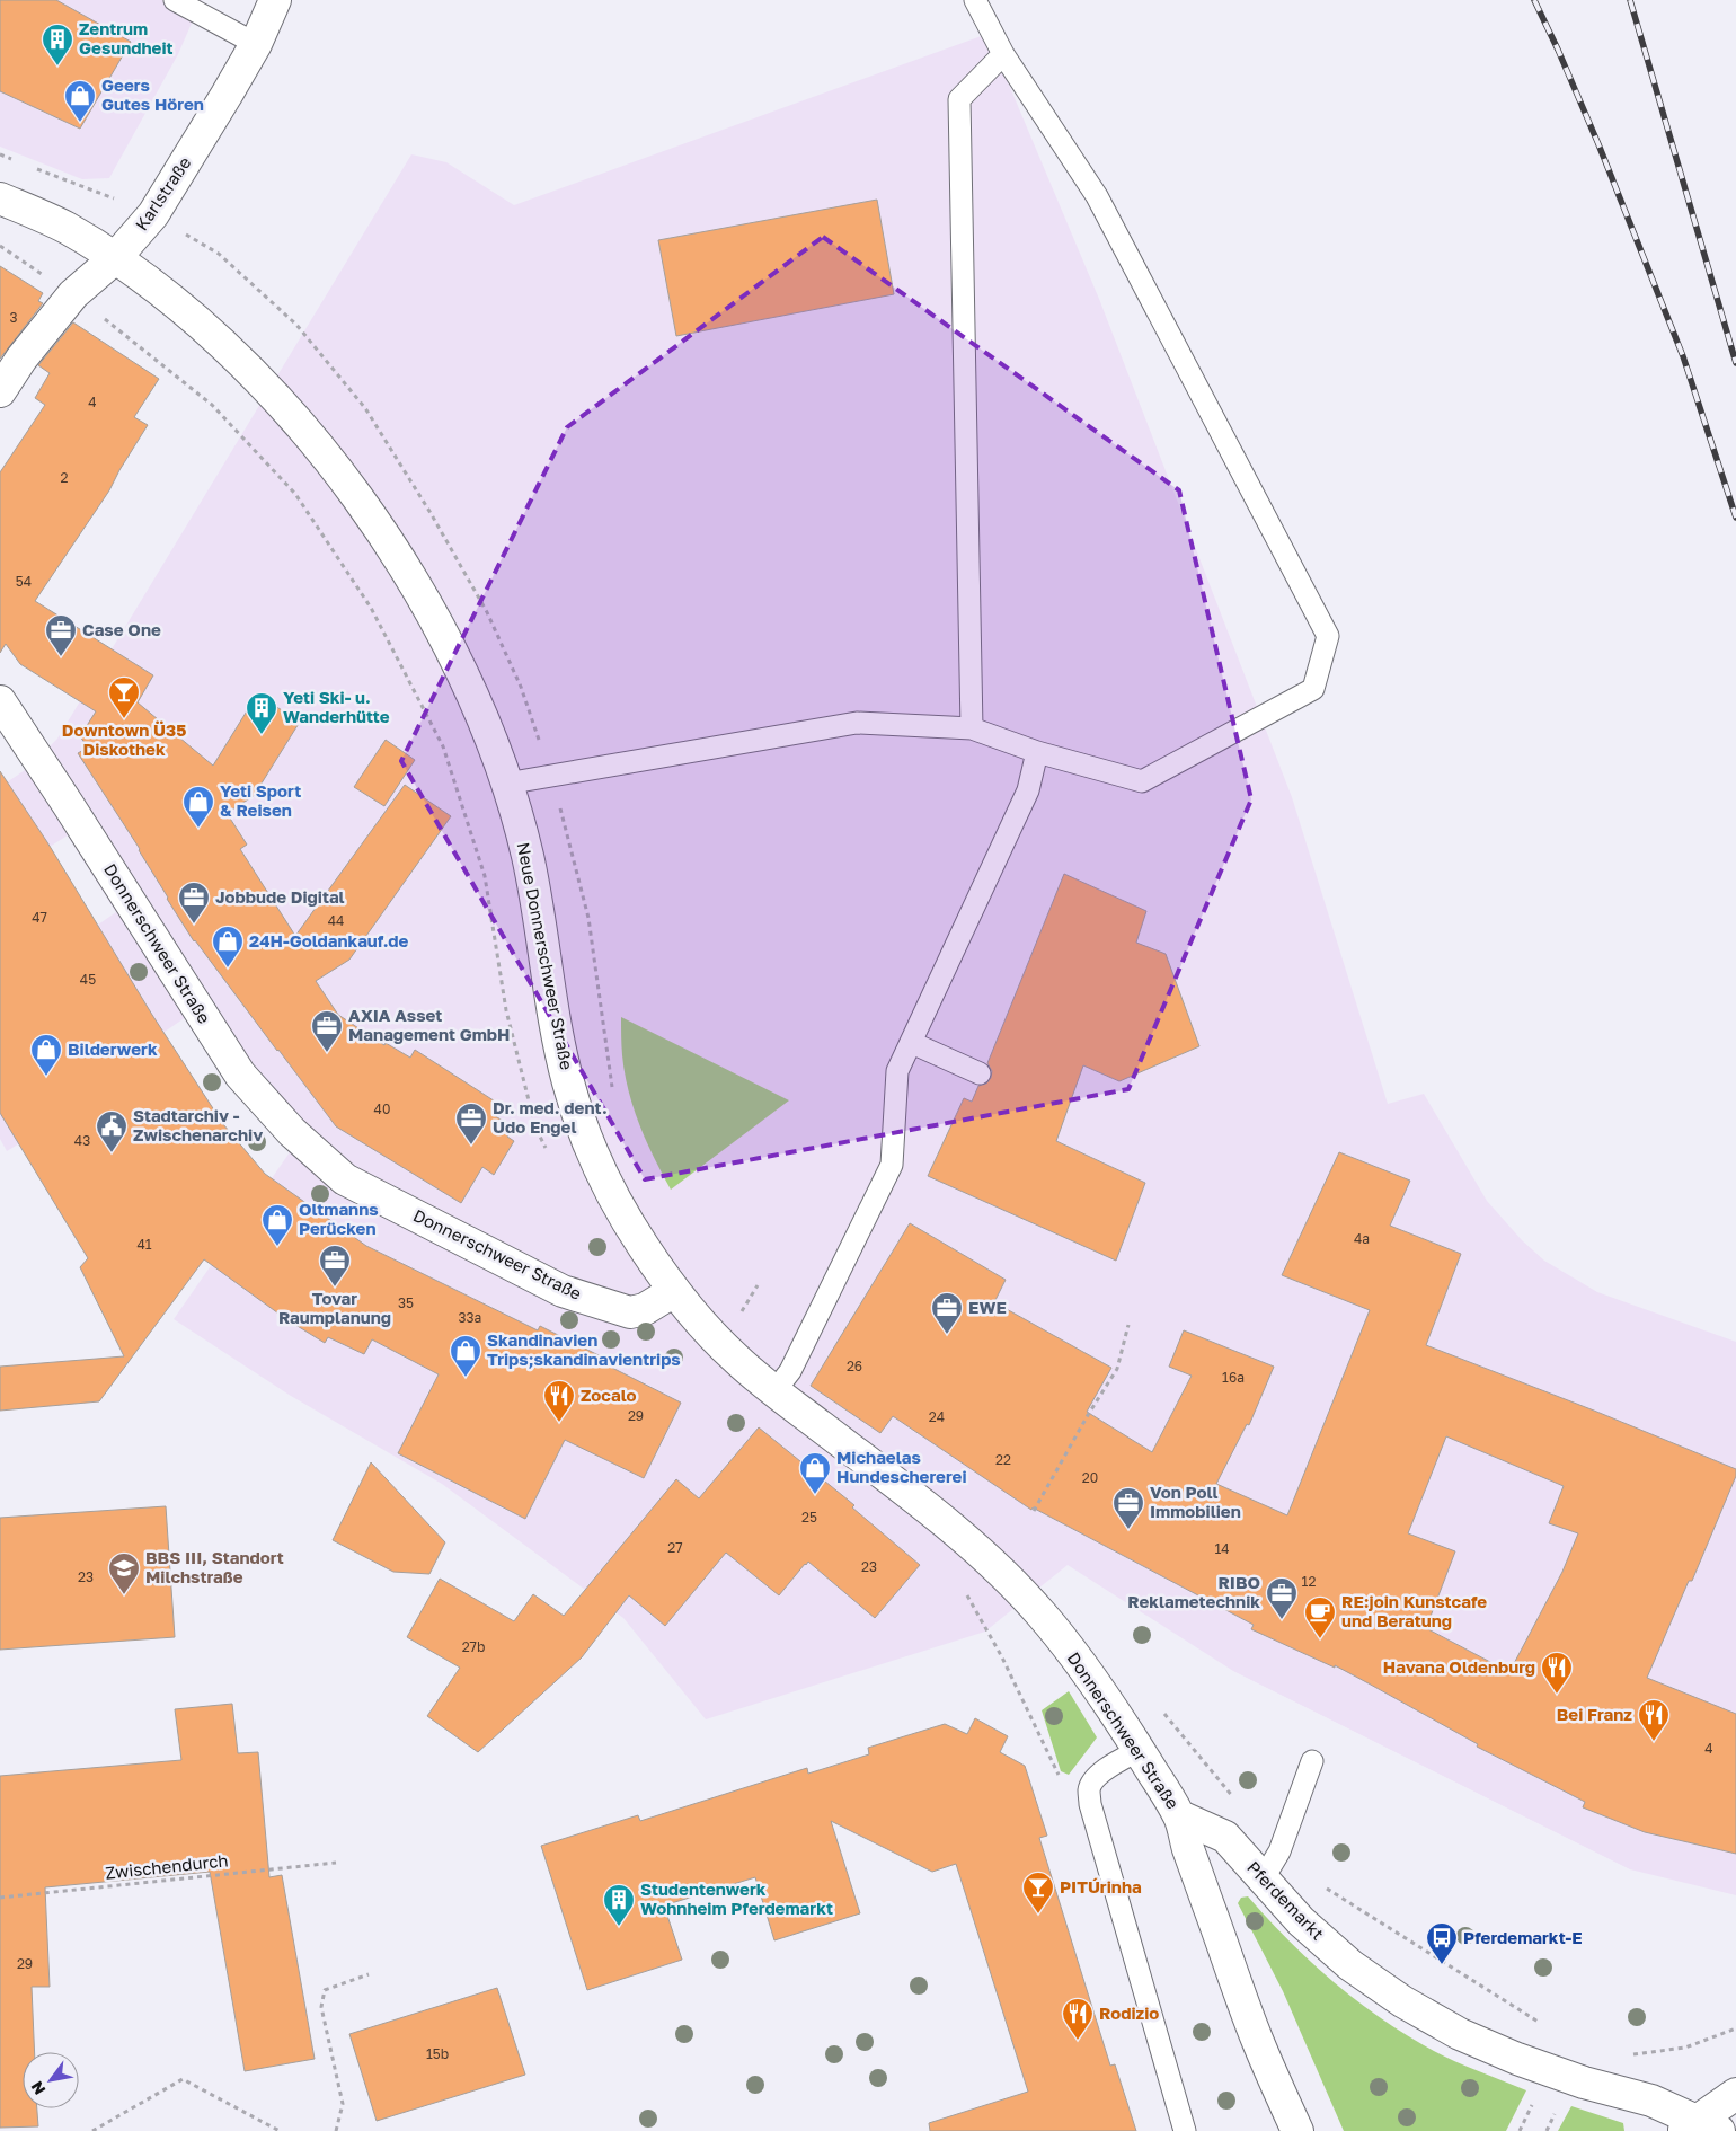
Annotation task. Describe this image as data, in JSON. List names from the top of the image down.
{
  "streets": {
    "main road": [
      "Karlstraße",
      "Donnerschweer Straße",
      "Neue Donnerschweer Straße",
      "Pferdemarkt"
    ],
    "path": ["Zwischendurch"]
  },
  "crossings": [
    ["Karlstraße", "Neue Donnerschweer Straße"],
    ["Donnerschweer Straße", "Neue Donnerschweer Straße"],
    ["Donnerschweer Straße", "Pferdemarkt"]
  ],
  "places": {
    "building": ["Zentrum Gesundheit", "Yeti Ski- u. Wanderhütte", "Studentenwerk Wohnheim Pferdemarkt"],
    "shop": [
      "Geers Gutes Hören",
      "Yeti Sport & Reisen",
      "24H-Goldankauf.de",
      "Bilderwerk",
      "Oltmanns Perücken",
      "Skandinavien Trips;skandinavientrips",
      "Michaelas Hundeschererei"
    ],
    "office": [
      "Case One",
      "Jobbude Digital",
      "AXIA Asset Management GmbH",
      "Dr. med. dent. Udo Engel",
      "Tovar Raumplanung",
      "EWE",
      "Von Poll Immobilien",
      "RIBO Reklametechnik"
    ],
    "bar": ["Downtown Ü35 Diskothek", "PITÚrinha"],
    "public building": ["Stadtarchiv - Zwischenarchiv"],
    "restaurant": [
      "Zocalo",
      "Havana Oldenburg",
      "Bei Franz",
      "Rodizio"
    ],
    "school or university": ["BBS III, Standort Milchstraße"],
    "cafe": ["RE:join Kunstcafe und Beratung"],
    "bus stop": ["Pferdemarkt-E"]
  },
  "house_numbers": [
    "3",
    "4",
    "2",
    "54",
    "47",
    "44",
    "45",
    "40",
    "43",
    "4a",
    "41",
    "35",
    "33a",
    "26",
    "16a",
    "29",
    "24",
    "22",
    "20",
    "25",
    "27",
    "14",
    "23",
    "23",
    "12",
    "27b",
    "4",
    "29",
    "15b"
  ],
  "north": "bottom left"
}
